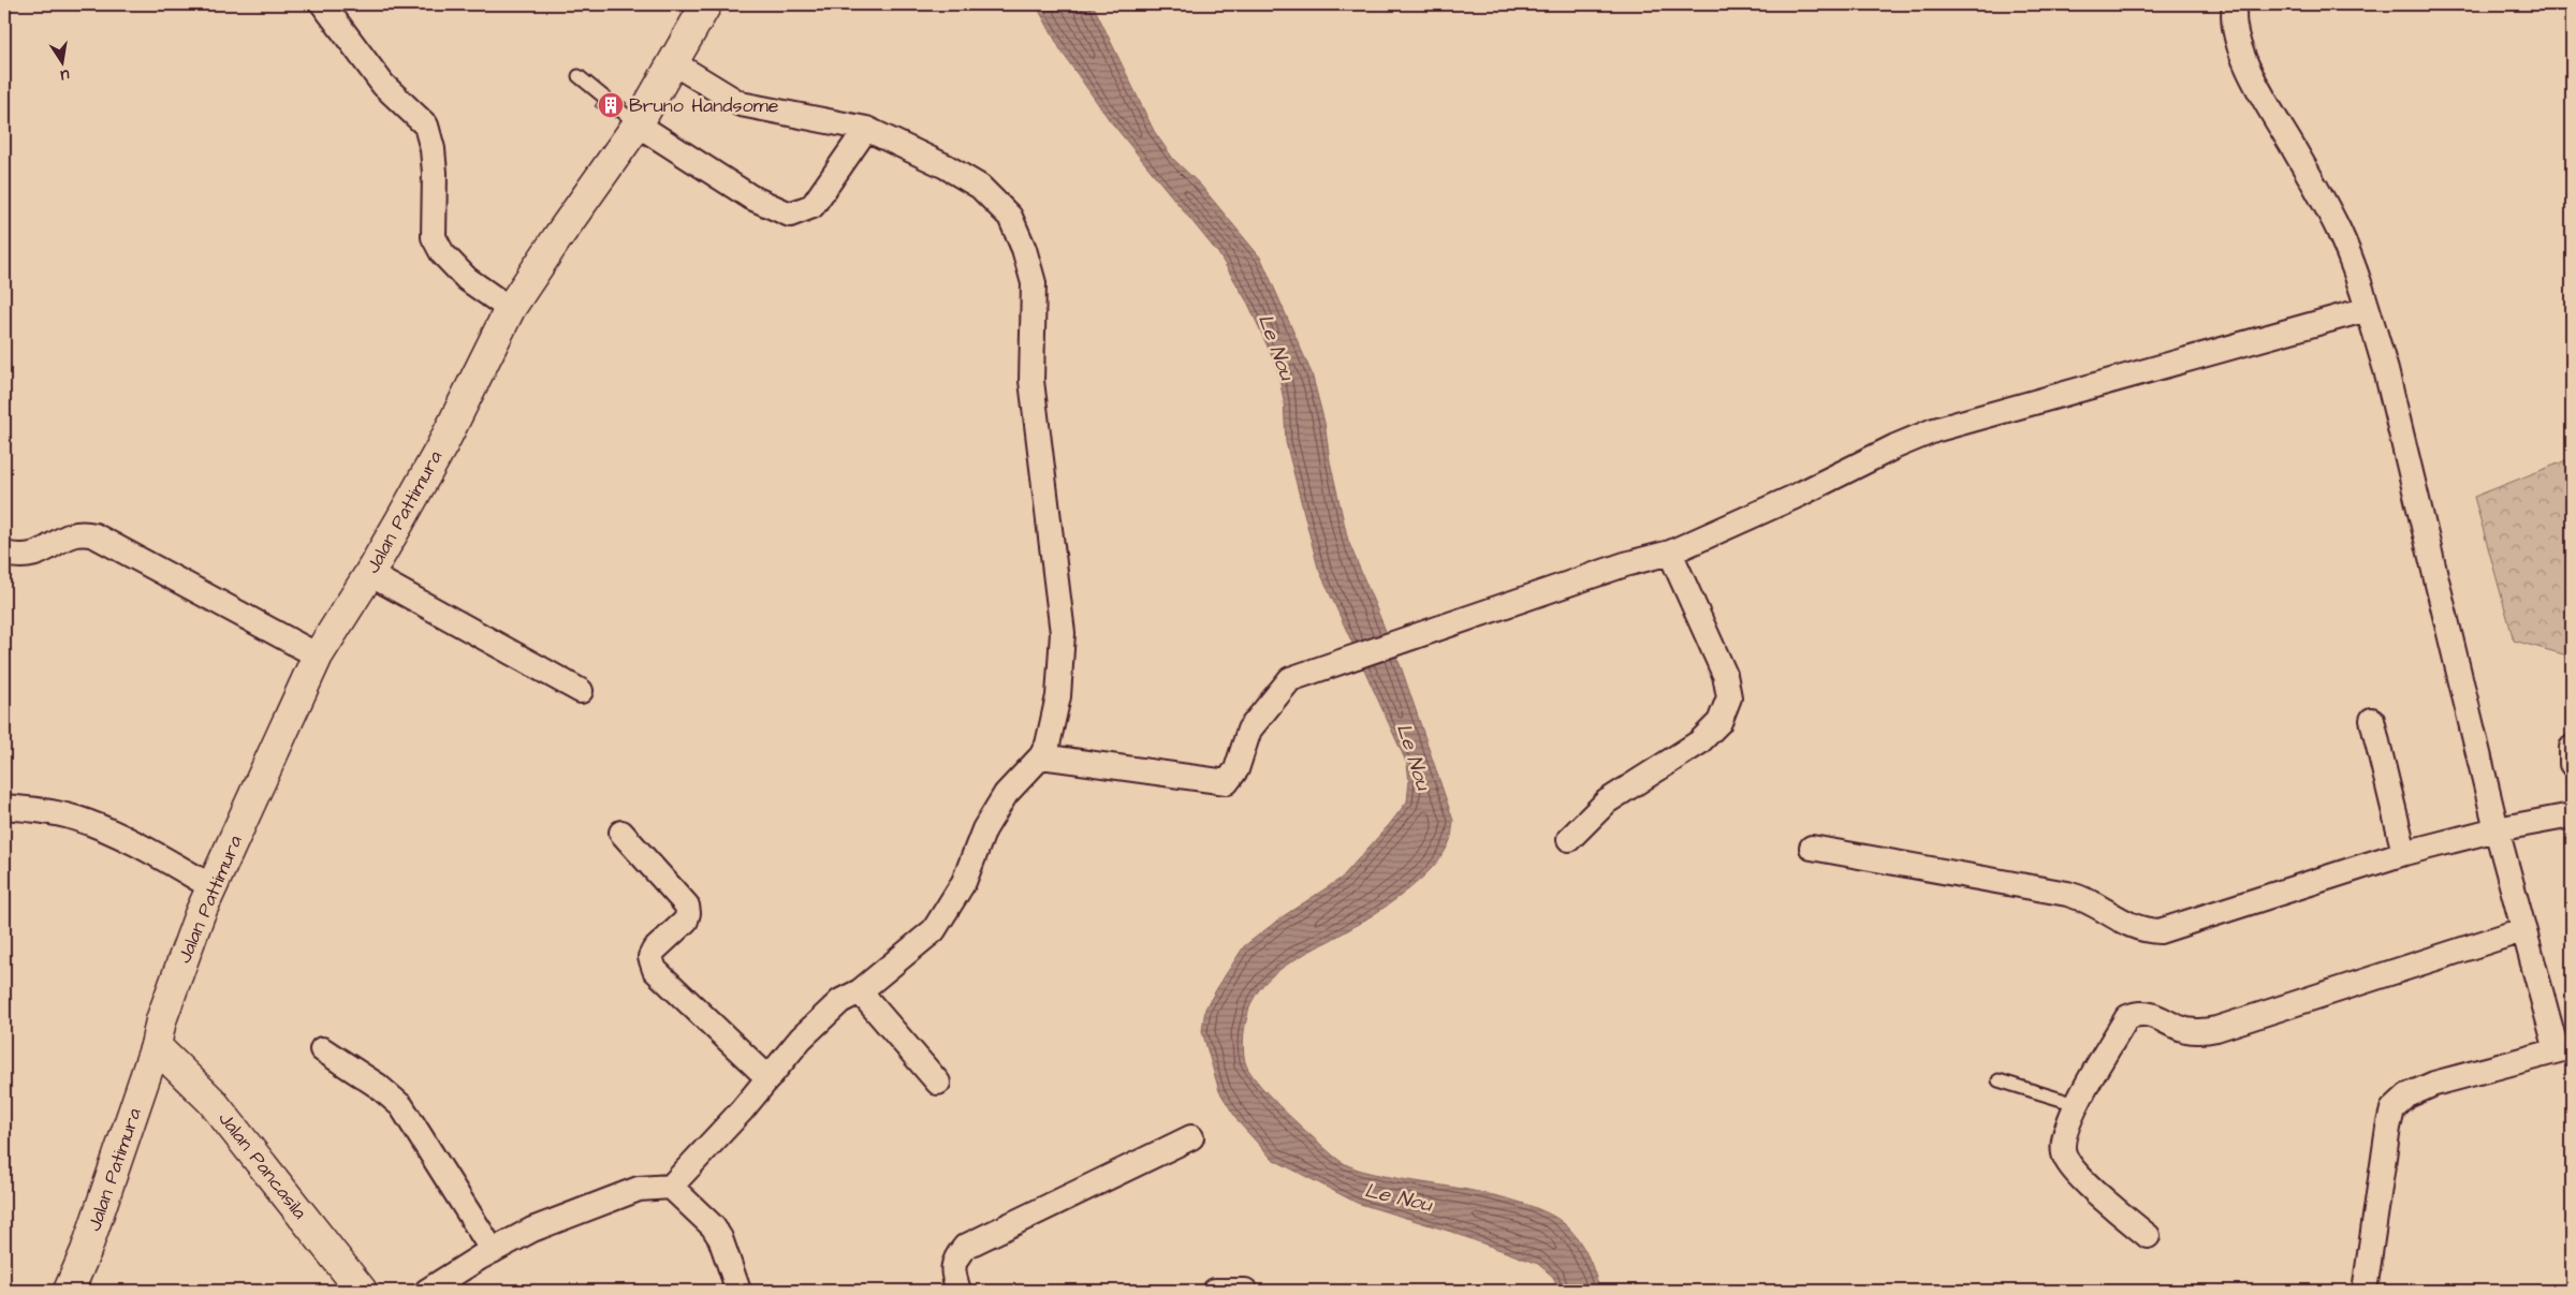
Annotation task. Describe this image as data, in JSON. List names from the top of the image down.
{
  "streets": {
    "main road": ["Jalan Pattimura", "Jalan Pancasila", "Jalan Patimura"]
  },
  "crossings": [
    ["Jalan Pattimura", "Jalan Pancasila"],
    ["Jalan Pattimura", "Jalan Patimura"],
    ["Jalan Pancasila", "Jalan Patimura"]
  ],
  "water": ["Le Nou"],
  "places": {
    "building": ["Bruno Handsome"]
  },
  "north": "bottom"
}
